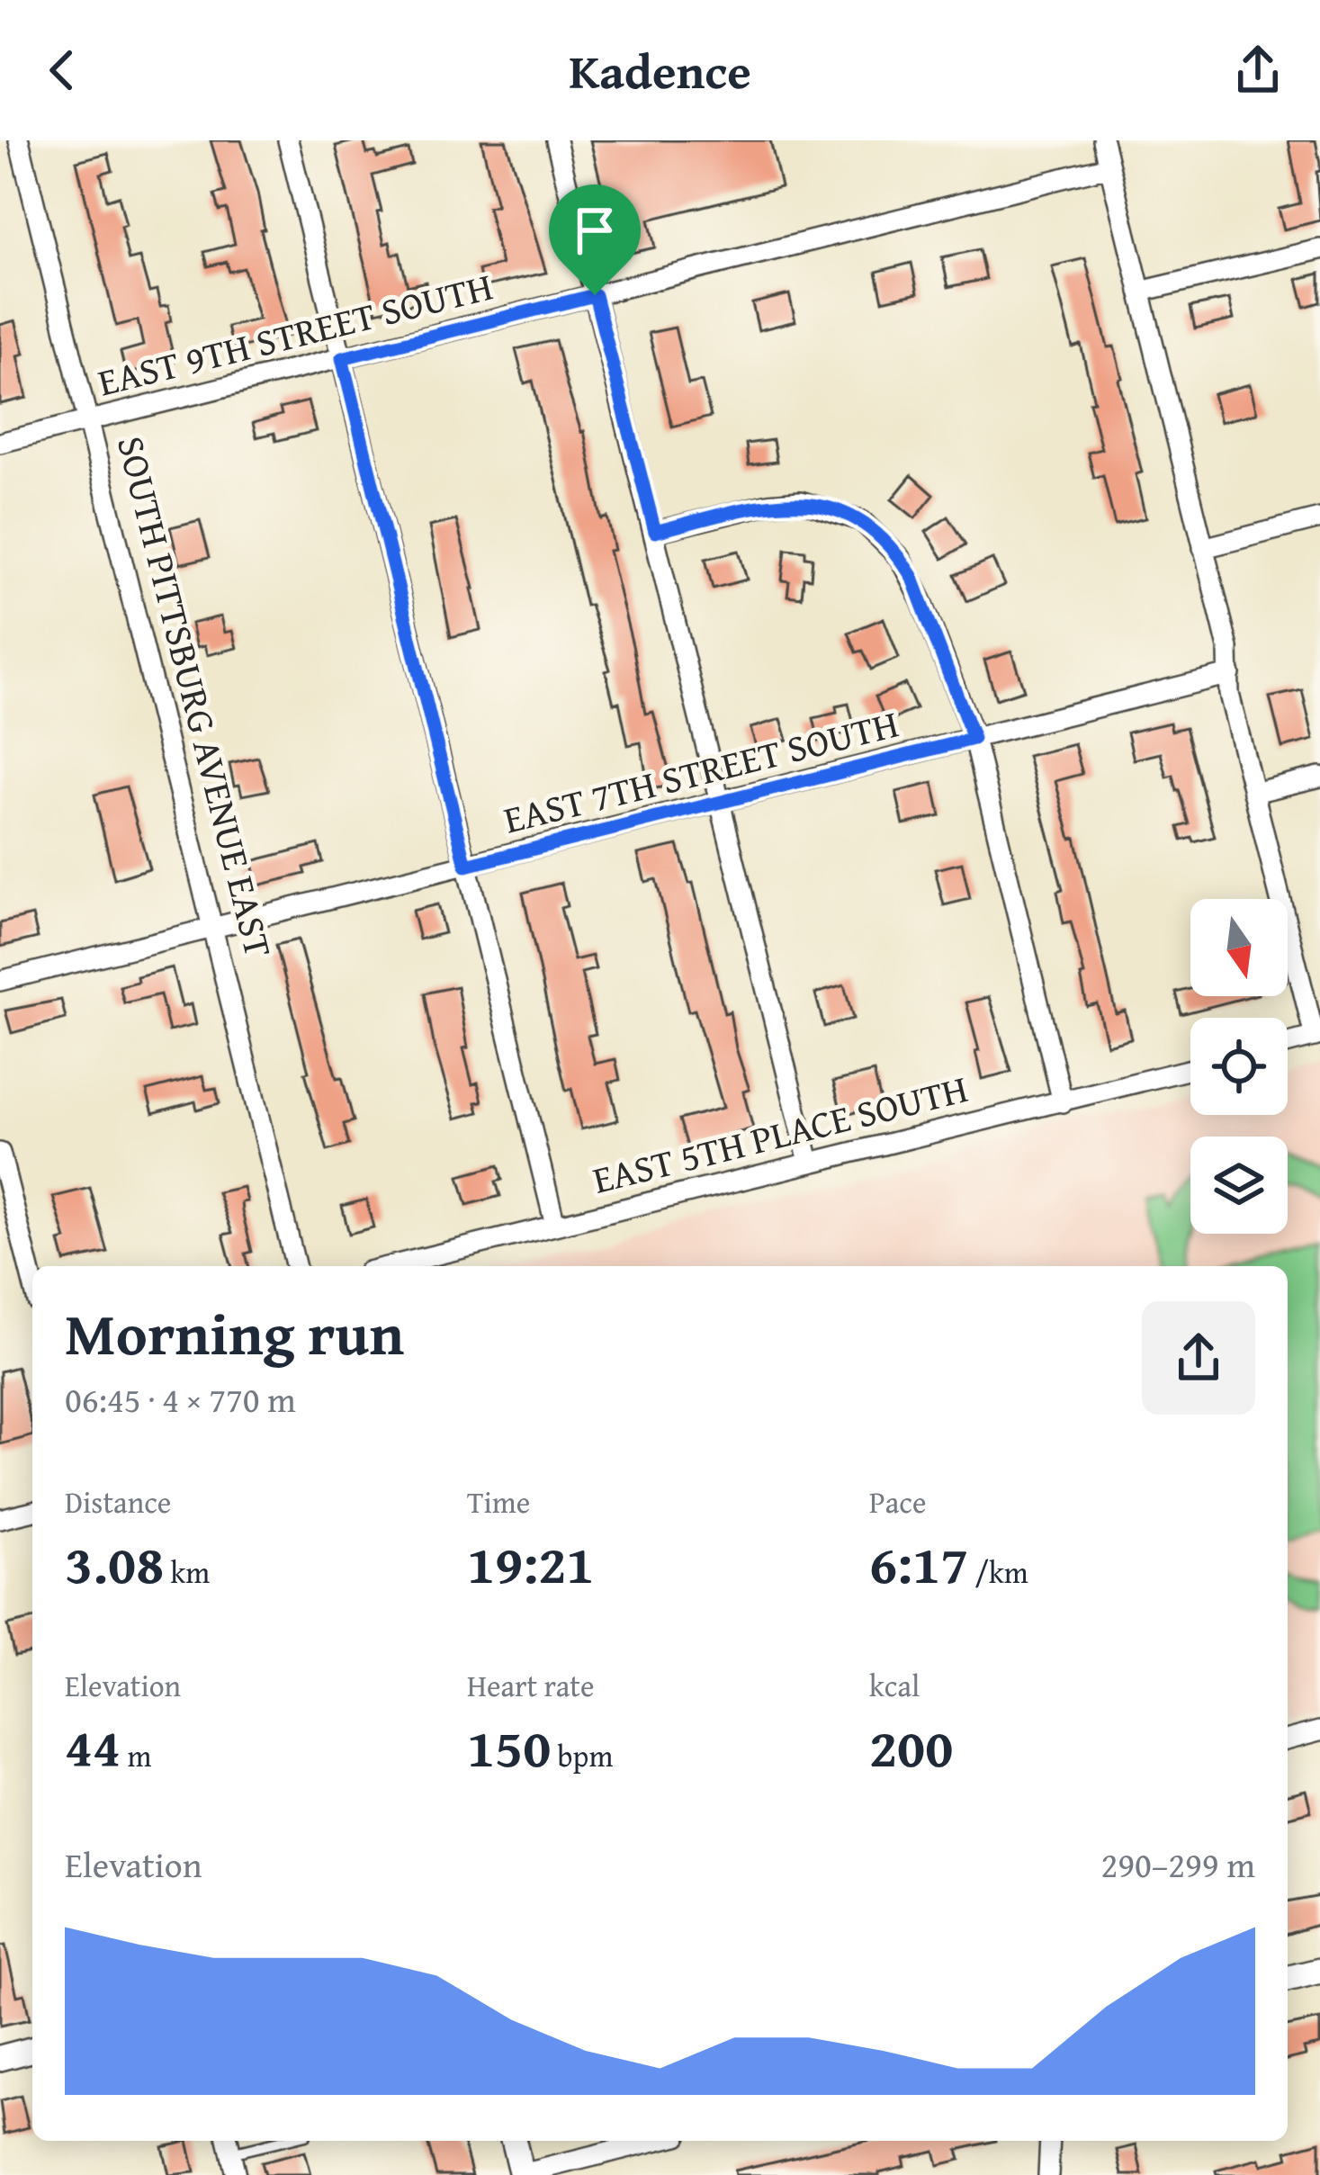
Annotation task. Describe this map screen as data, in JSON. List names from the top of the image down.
{
  "streets": {
    "street": [
      "EAST 9TH STREET SOUTH",
      "SOUTH PITTSBURG AVENUE EAST",
      "EAST 7TH STREET SOUTH",
      "EAST 5TH PLACE SOUTH"
    ]
  },
  "crossings": [
    ["EAST 9TH STREET SOUTH", "SOUTH PITTSBURG AVENUE EAST"],
    ["SOUTH PITTSBURG AVENUE EAST", "EAST 7TH STREET SOUTH"]
  ],
  "north": "bottom",
  "page": {
    "header": "Kadence",
    "heading": ["Morning run", "06:45 · 4 × 770 m"],
    "stats": [
      ["Distance", "3.08 km"],
      ["Time", "19:21"],
      ["Pace", "6:17 /km"],
      ["Elevation", "44 m"],
      ["Heart rate", "150 bpm"],
      ["kcal", "200"]
    ],
    "chart": ["Elevation", "290–299 m"]
  }
}
